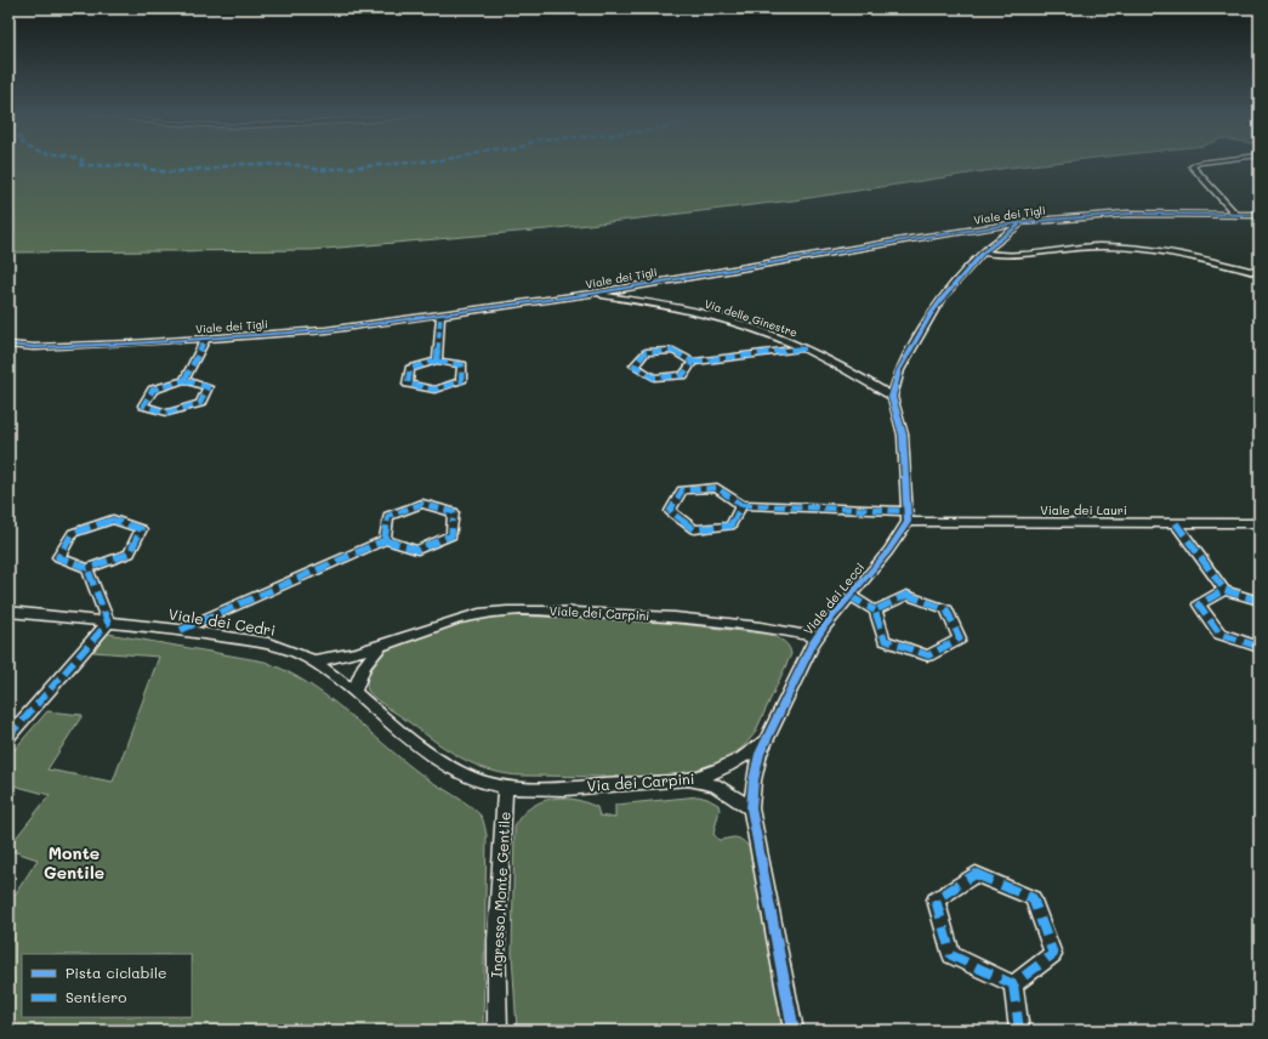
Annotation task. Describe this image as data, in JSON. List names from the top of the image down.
{
  "streets": {
    "street": [
      "Viale dei Tigli",
      "Via delle Ginestre",
      "Viale dei Lauri",
      "Viale dei Lecci",
      "Viale dei Carpini",
      "Viale dei Cedri",
      "Via dei Carpini",
      "Ingresso Monte Gentile"
    ]
  },
  "crossings": [
    ["Viale dei Tigli", "Via delle Ginestre"],
    ["Viale dei Lauri", "Viale dei Lecci"],
    ["Viale dei Lecci", "Viale dei Carpini"],
    ["Viale dei Lecci", "Via dei Carpini"],
    ["Viale dei Carpini", "Viale dei Cedri"],
    ["Viale dei Cedri", "Via dei Carpini"],
    ["Viale dei Cedri", "Ingresso Monte Gentile"],
    ["Via dei Carpini", "Ingresso Monte Gentile"]
  ],
  "districts": ["Monte Gentile"],
  "legend": ["Pista ciclabile", "Sentiero"]
}
